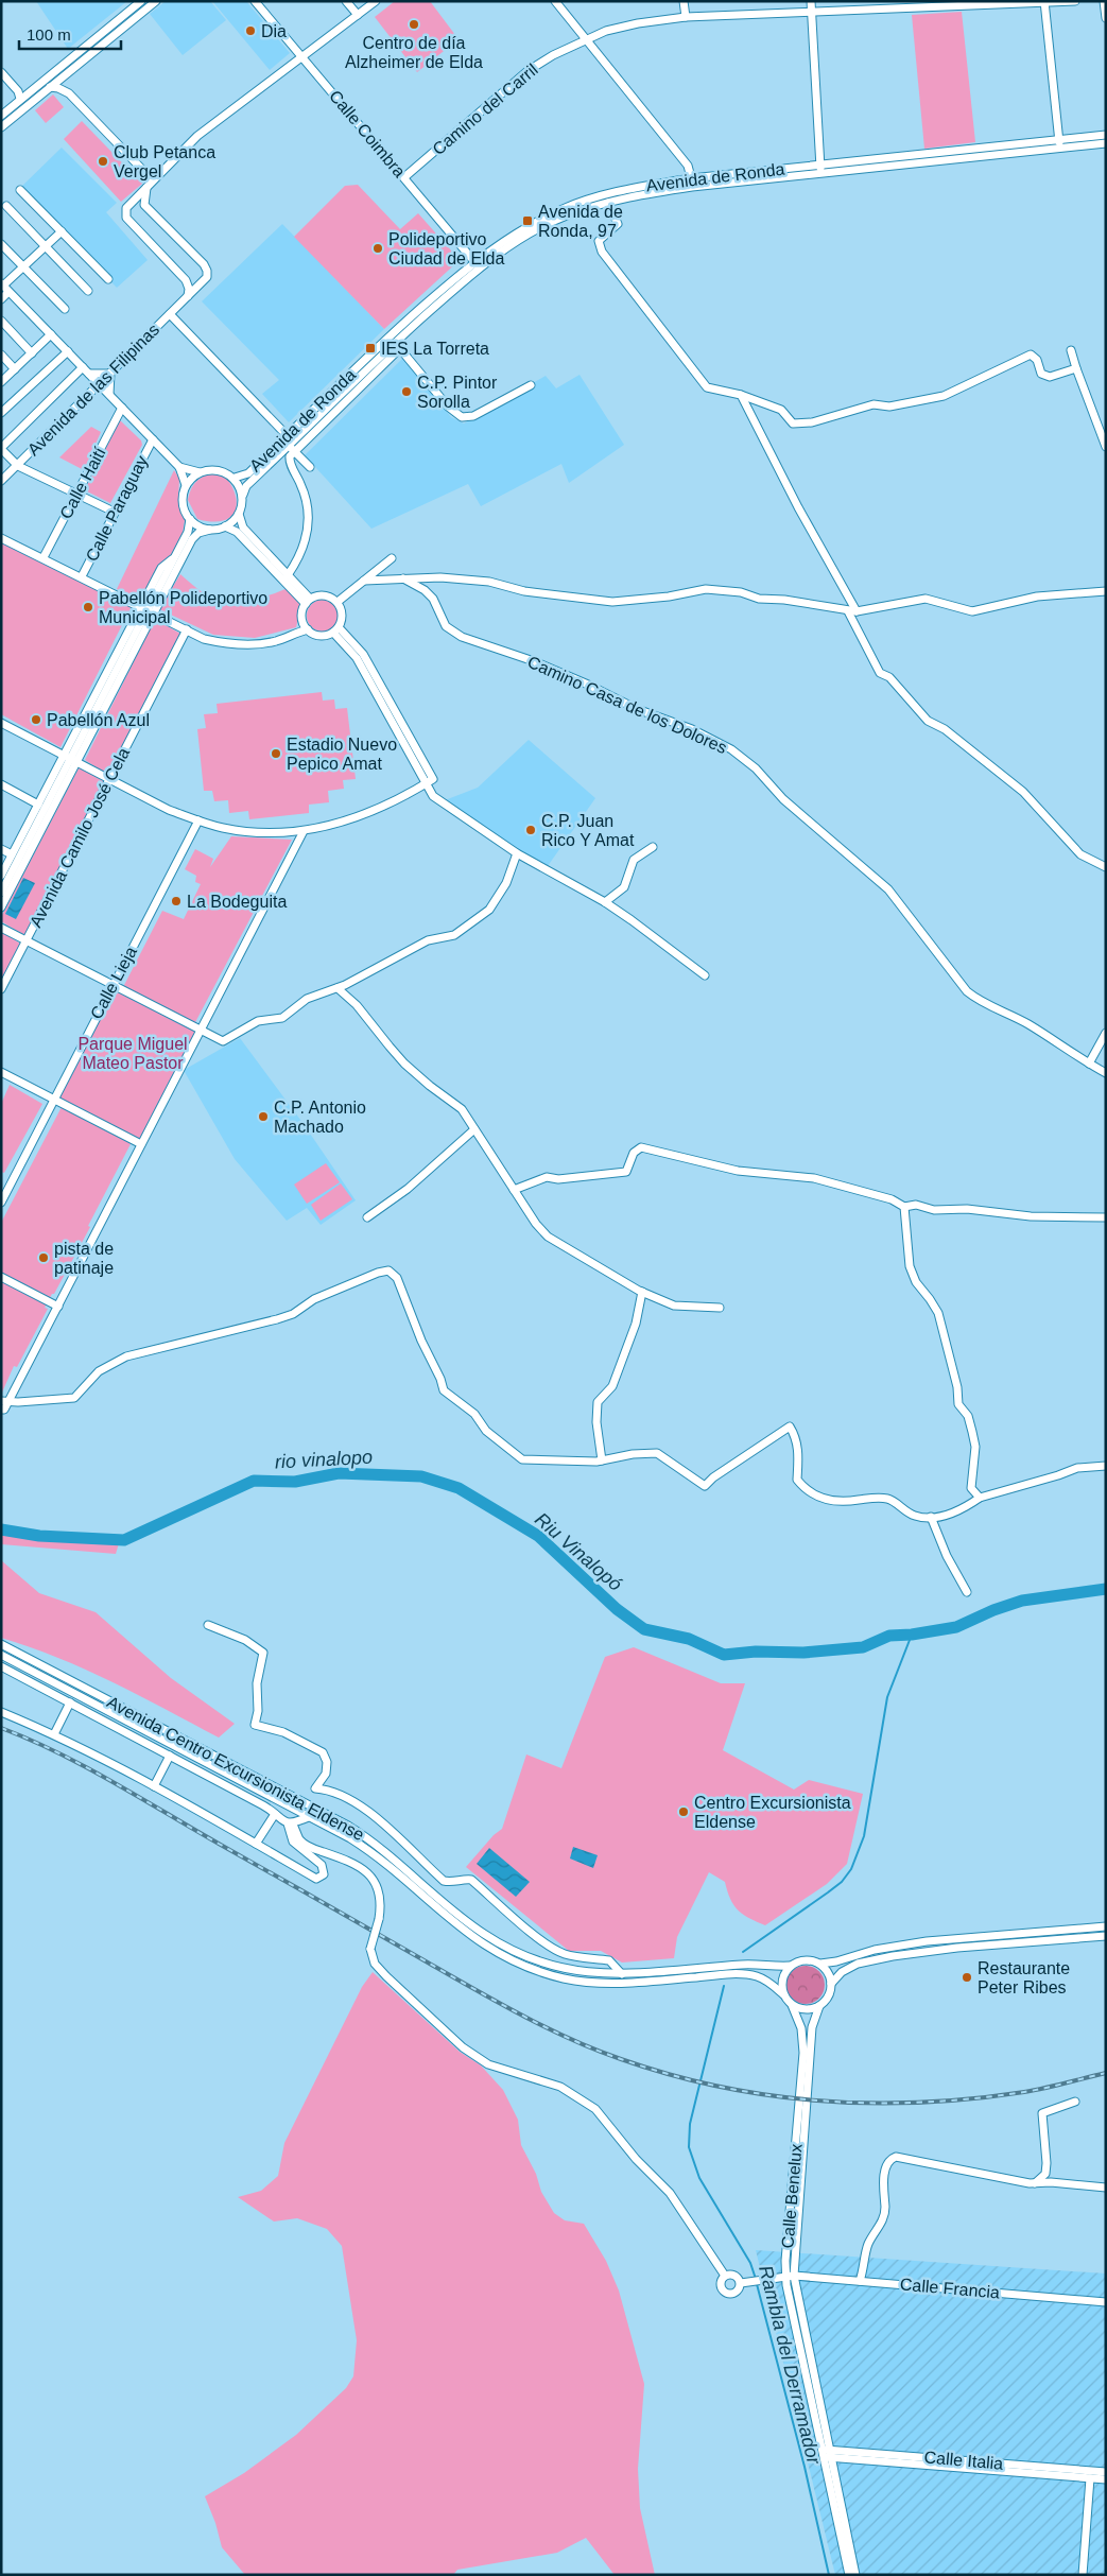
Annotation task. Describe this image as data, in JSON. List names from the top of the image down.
{
  "streets": {
    "street": [
      "Camino del Carril",
      "Calle Coimbra",
      "Avenida de Ronda",
      "Avenida de las Filipinas",
      "Calle Haití",
      "Calle Paraguay",
      "Camino Casa de los Dolores",
      "Avenida Camilo José Cela",
      "Calle Lieja",
      "Avenida Centro Excursionista Eldense",
      "Calle Benelux",
      "Calle Francia",
      "Calle Italia"
    ]
  },
  "crossings": [
    ["Camino del Carril", "Calle Coimbra"],
    ["Calle Coimbra", "Avenida de Ronda"],
    ["Avenida Centro Excursionista Eldense", "Calle Benelux"],
    ["Calle Benelux", "Calle Francia"],
    ["Calle Benelux", "Calle Italia"]
  ],
  "water": ["rio vinalopo", "Riu Vinalopó", "Rambla del Derramador"],
  "parks": ["Parque Miguel Mateo Pastor"],
  "places": {
    "other": [
      "Centro de día Alzheimer de Elda",
      "Dia",
      "Club Petanca Vergel",
      "Polideportivo Ciudad de Elda",
      "C.P. Pintor Sorolla",
      "Pabellón Polideportivo Municipal",
      "Pabellón Azul",
      "Estadio Nuevo Pepico Amat",
      "C.P. Juan Rico Y Amat",
      "La Bodeguita",
      "C.P. Antonio Machado",
      "pista de patinaje",
      "Centro Excursionista Eldense",
      "Restaurante Peter Ribes"
    ],
    "transit": ["Avenida de Ronda, 97", "IES La Torreta"]
  },
  "scale_bar": "100 m"
}
